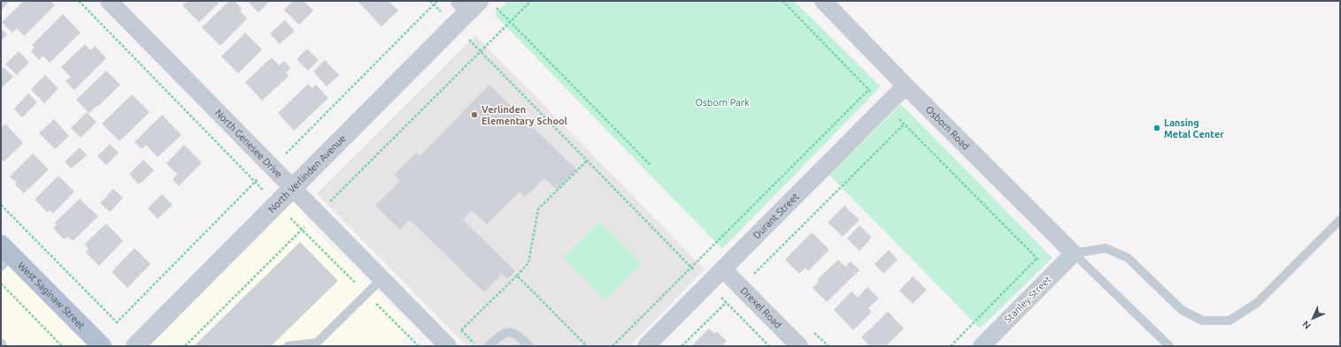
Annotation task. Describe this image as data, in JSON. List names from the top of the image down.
{
  "streets": {
    "main road": ["West Saginaw Street"],
    "street": [
      "Osborn Road",
      "North Genesee Drive",
      "North Verlinden Avenue",
      "Durant Street",
      "Stanley Street",
      "Drexel Road"
    ]
  },
  "crossings": [
    ["Osborn Road", "Durant Street"],
    ["Osborn Road", "Stanley Street"],
    ["North Genesee Drive", "North Verlinden Avenue"],
    ["Durant Street", "Drexel Road"]
  ],
  "parks": ["Osborn Park"],
  "places": ["Verlinden Elementary School", "Lansing Metal Center"],
  "north": "bottom left"
}
